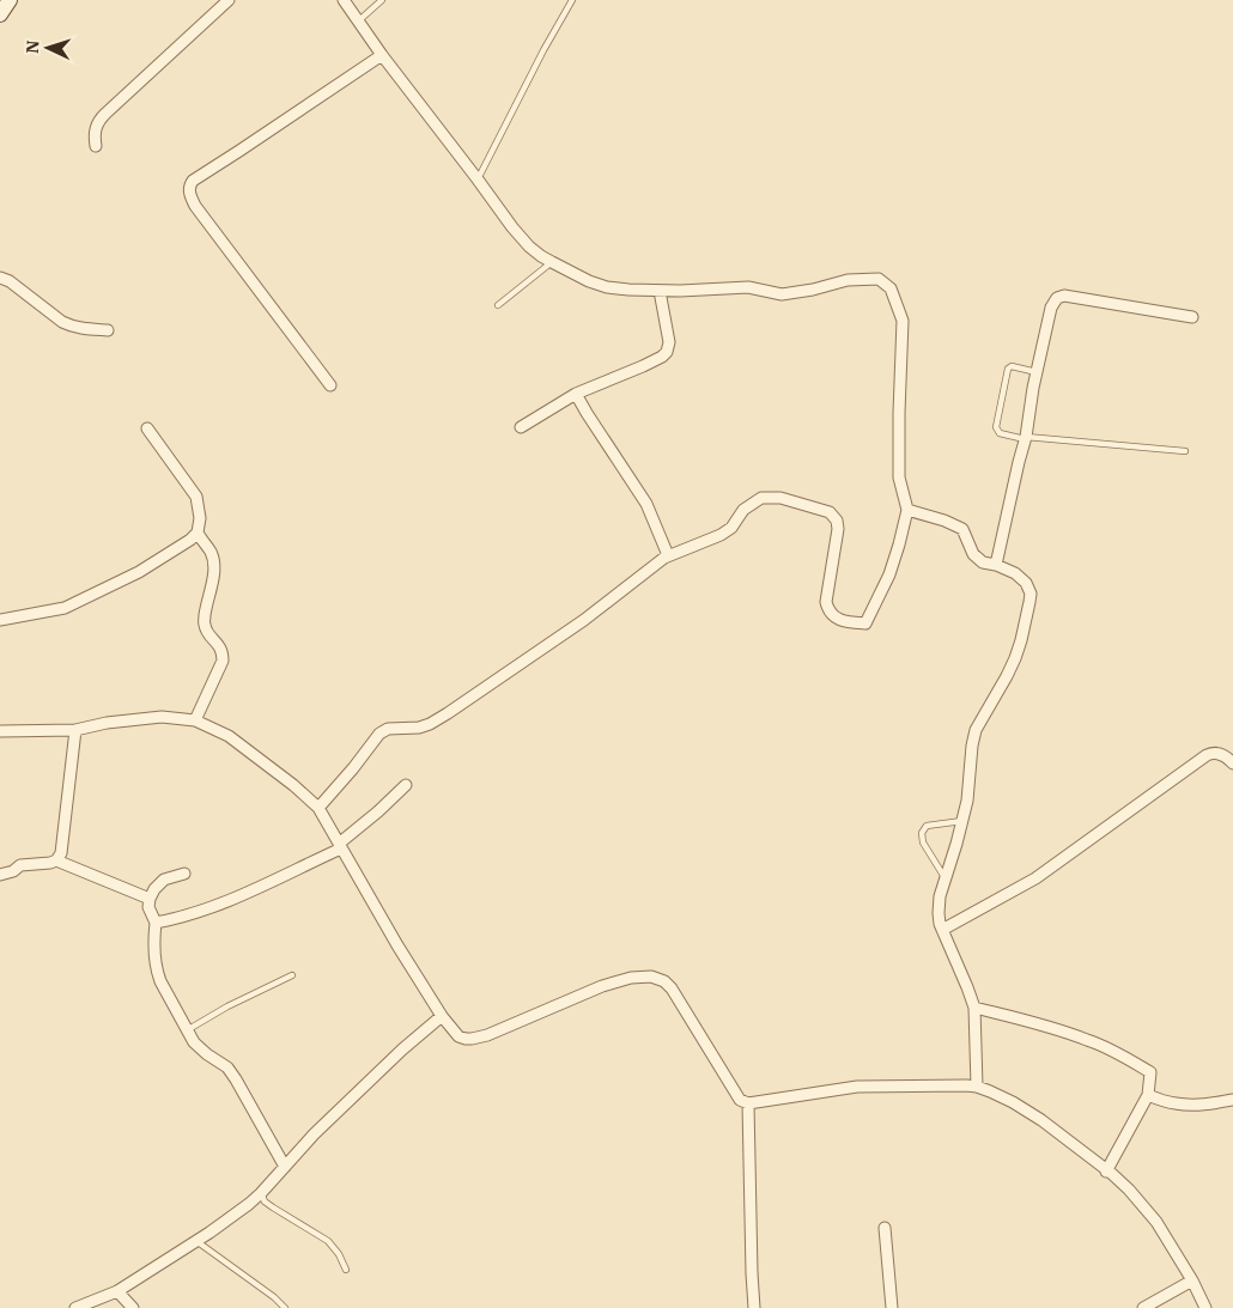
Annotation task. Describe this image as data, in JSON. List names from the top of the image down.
{
  "north": "left"
}
